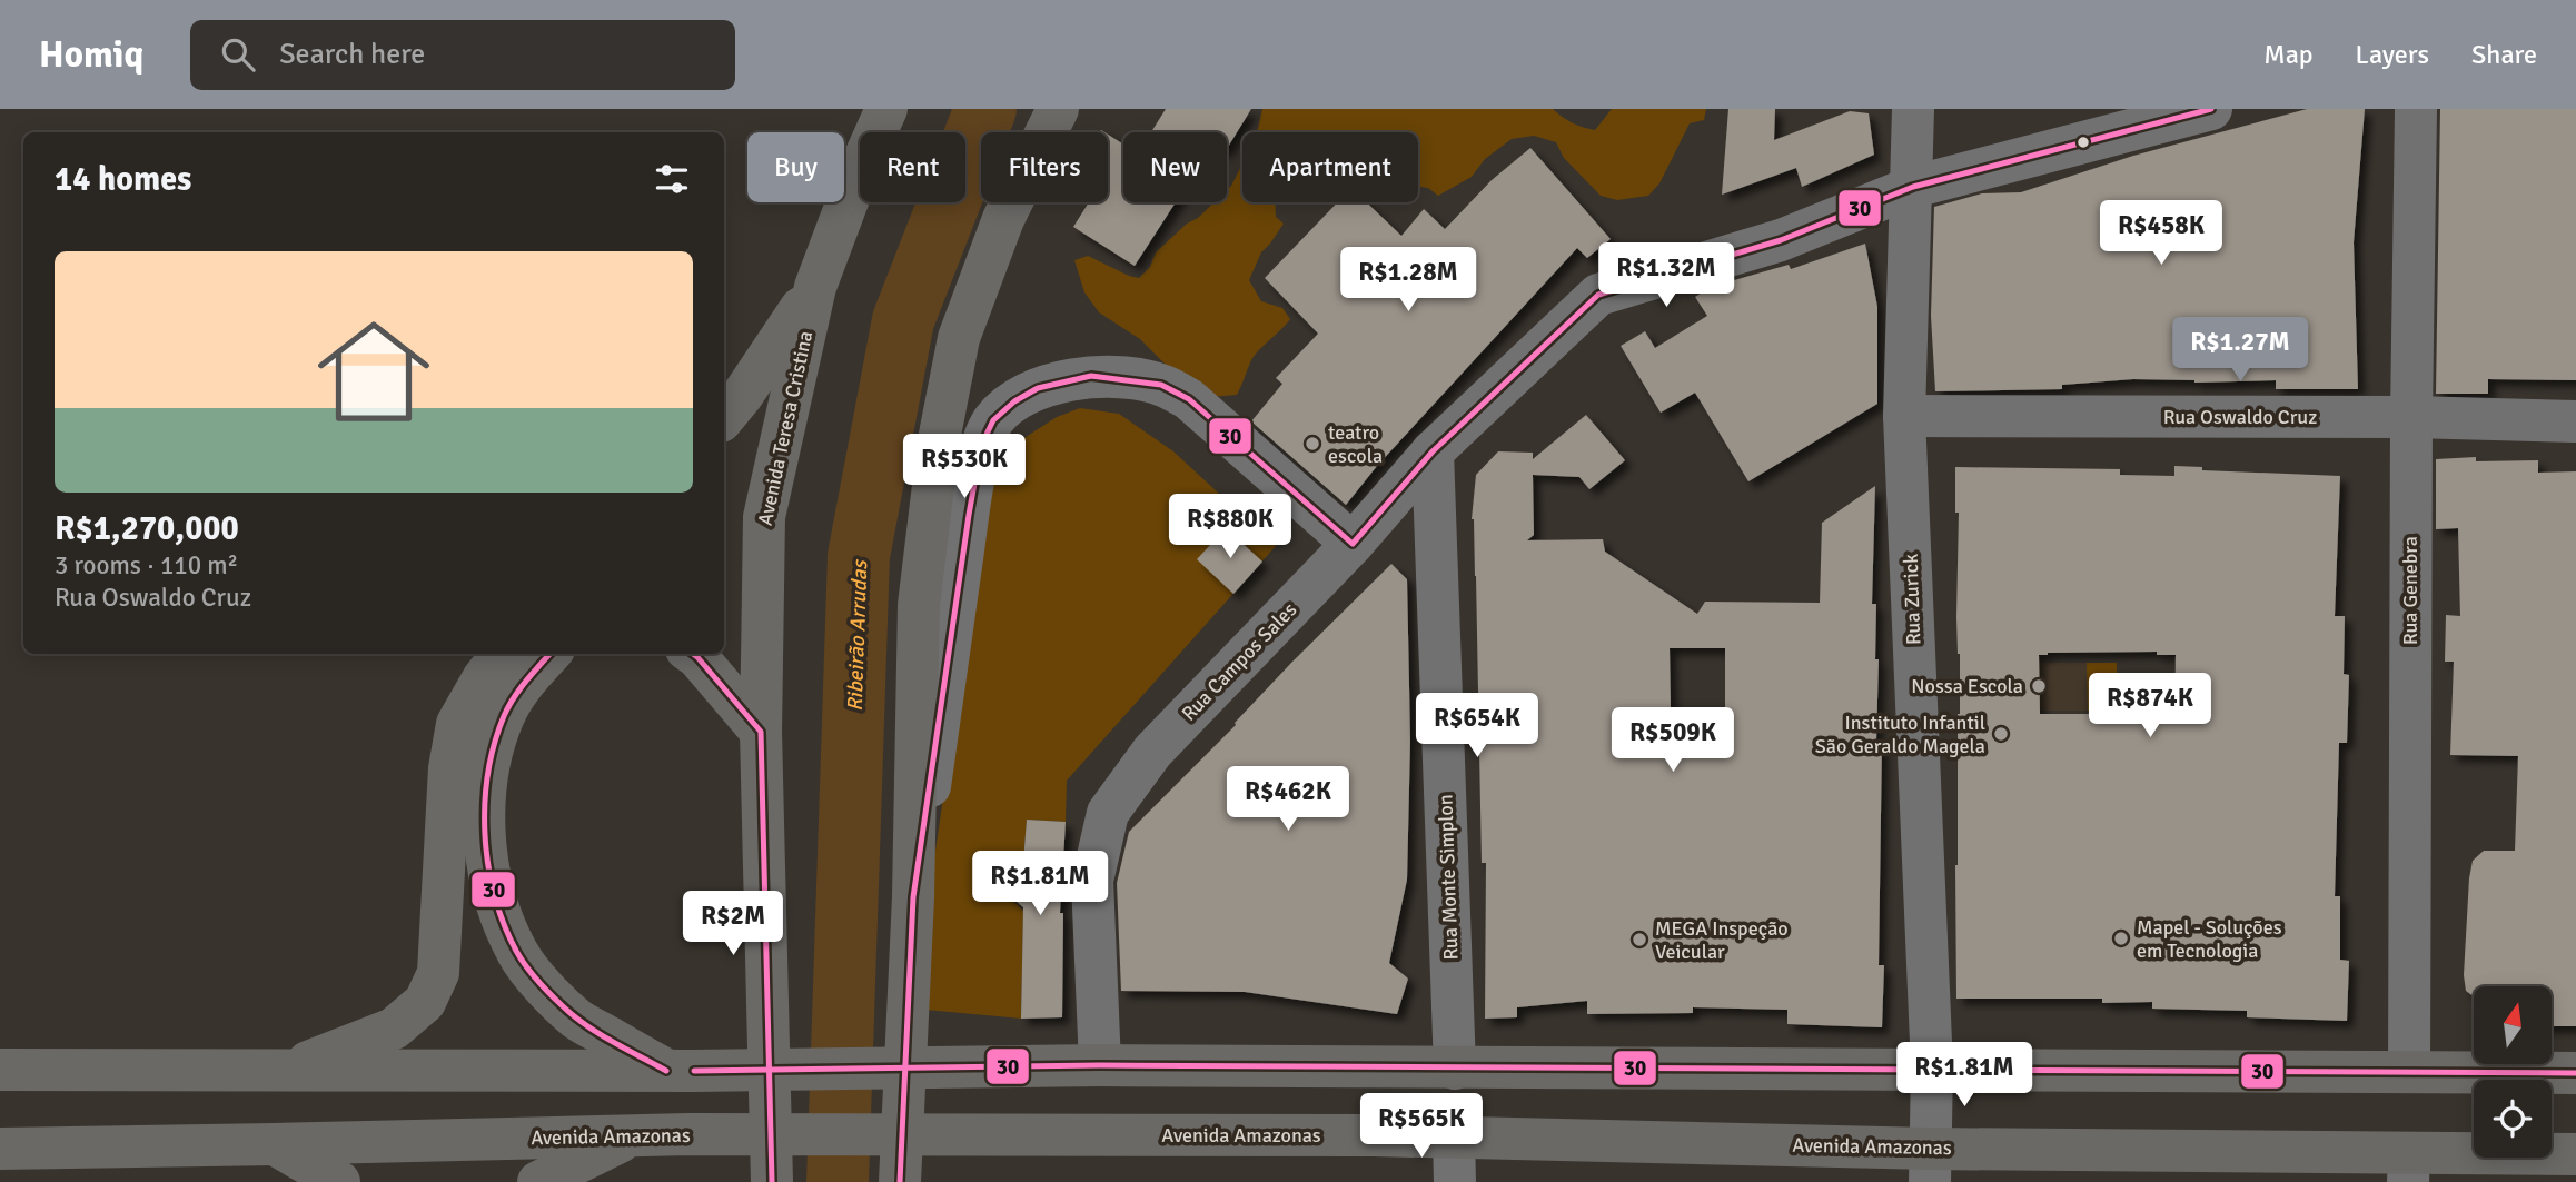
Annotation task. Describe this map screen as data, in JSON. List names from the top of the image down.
{
  "streets": {
    "main road": ["Avenida Teresa Cristina", "Avenida Amazonas"],
    "street": [
      "Rua Oswaldo Cruz",
      "Rua Genebra",
      "Rua Zurick",
      "Rua Campos Sales",
      "Rua Monte Simplon"
    ]
  },
  "crossings": [
    ["Rua Oswaldo Cruz", "Rua Genebra"],
    ["Rua Oswaldo Cruz", "Rua Zurick"],
    ["Rua Zurick", "Rua Campos Sales"],
    ["Rua Zurick", "Avenida Amazonas"],
    ["Rua Campos Sales", "Rua Monte Simplon"]
  ],
  "water": ["Ribeirão Arrudas"],
  "places": [
    "teatro escola",
    "Nossa Escola",
    "Instituto Infantil São Geraldo Magela",
    "Mapel - Soluções em Tecnologia",
    "MEGA Inspeção Veicular"
  ],
  "lines": ["transit line 30"],
  "north": "top",
  "page": {
    "header": "Homiq",
    "search": "Search here",
    "nav": ["Map", "Layers", "Share"],
    "chip": [
      "Buy",
      "Rent",
      "Filters",
      "New",
      "Apartment"
    ],
    "heading": "14 homes",
    "price": [
      "R$458K",
      "R$1.32M",
      "R$1.28M",
      "R$1.27M",
      "R$530K",
      "R$880K",
      "R$874K",
      "R$654K",
      "R$509K",
      "R$462K",
      "R$1.81M",
      "R$2M",
      "R$1.81M",
      "R$565K"
    ],
    "list": [
      {
        "name": "R$1,270,000",
        "note": "3 rooms · 110 m² · Rua Oswaldo Cruz"
      }
    ]
  }
}
